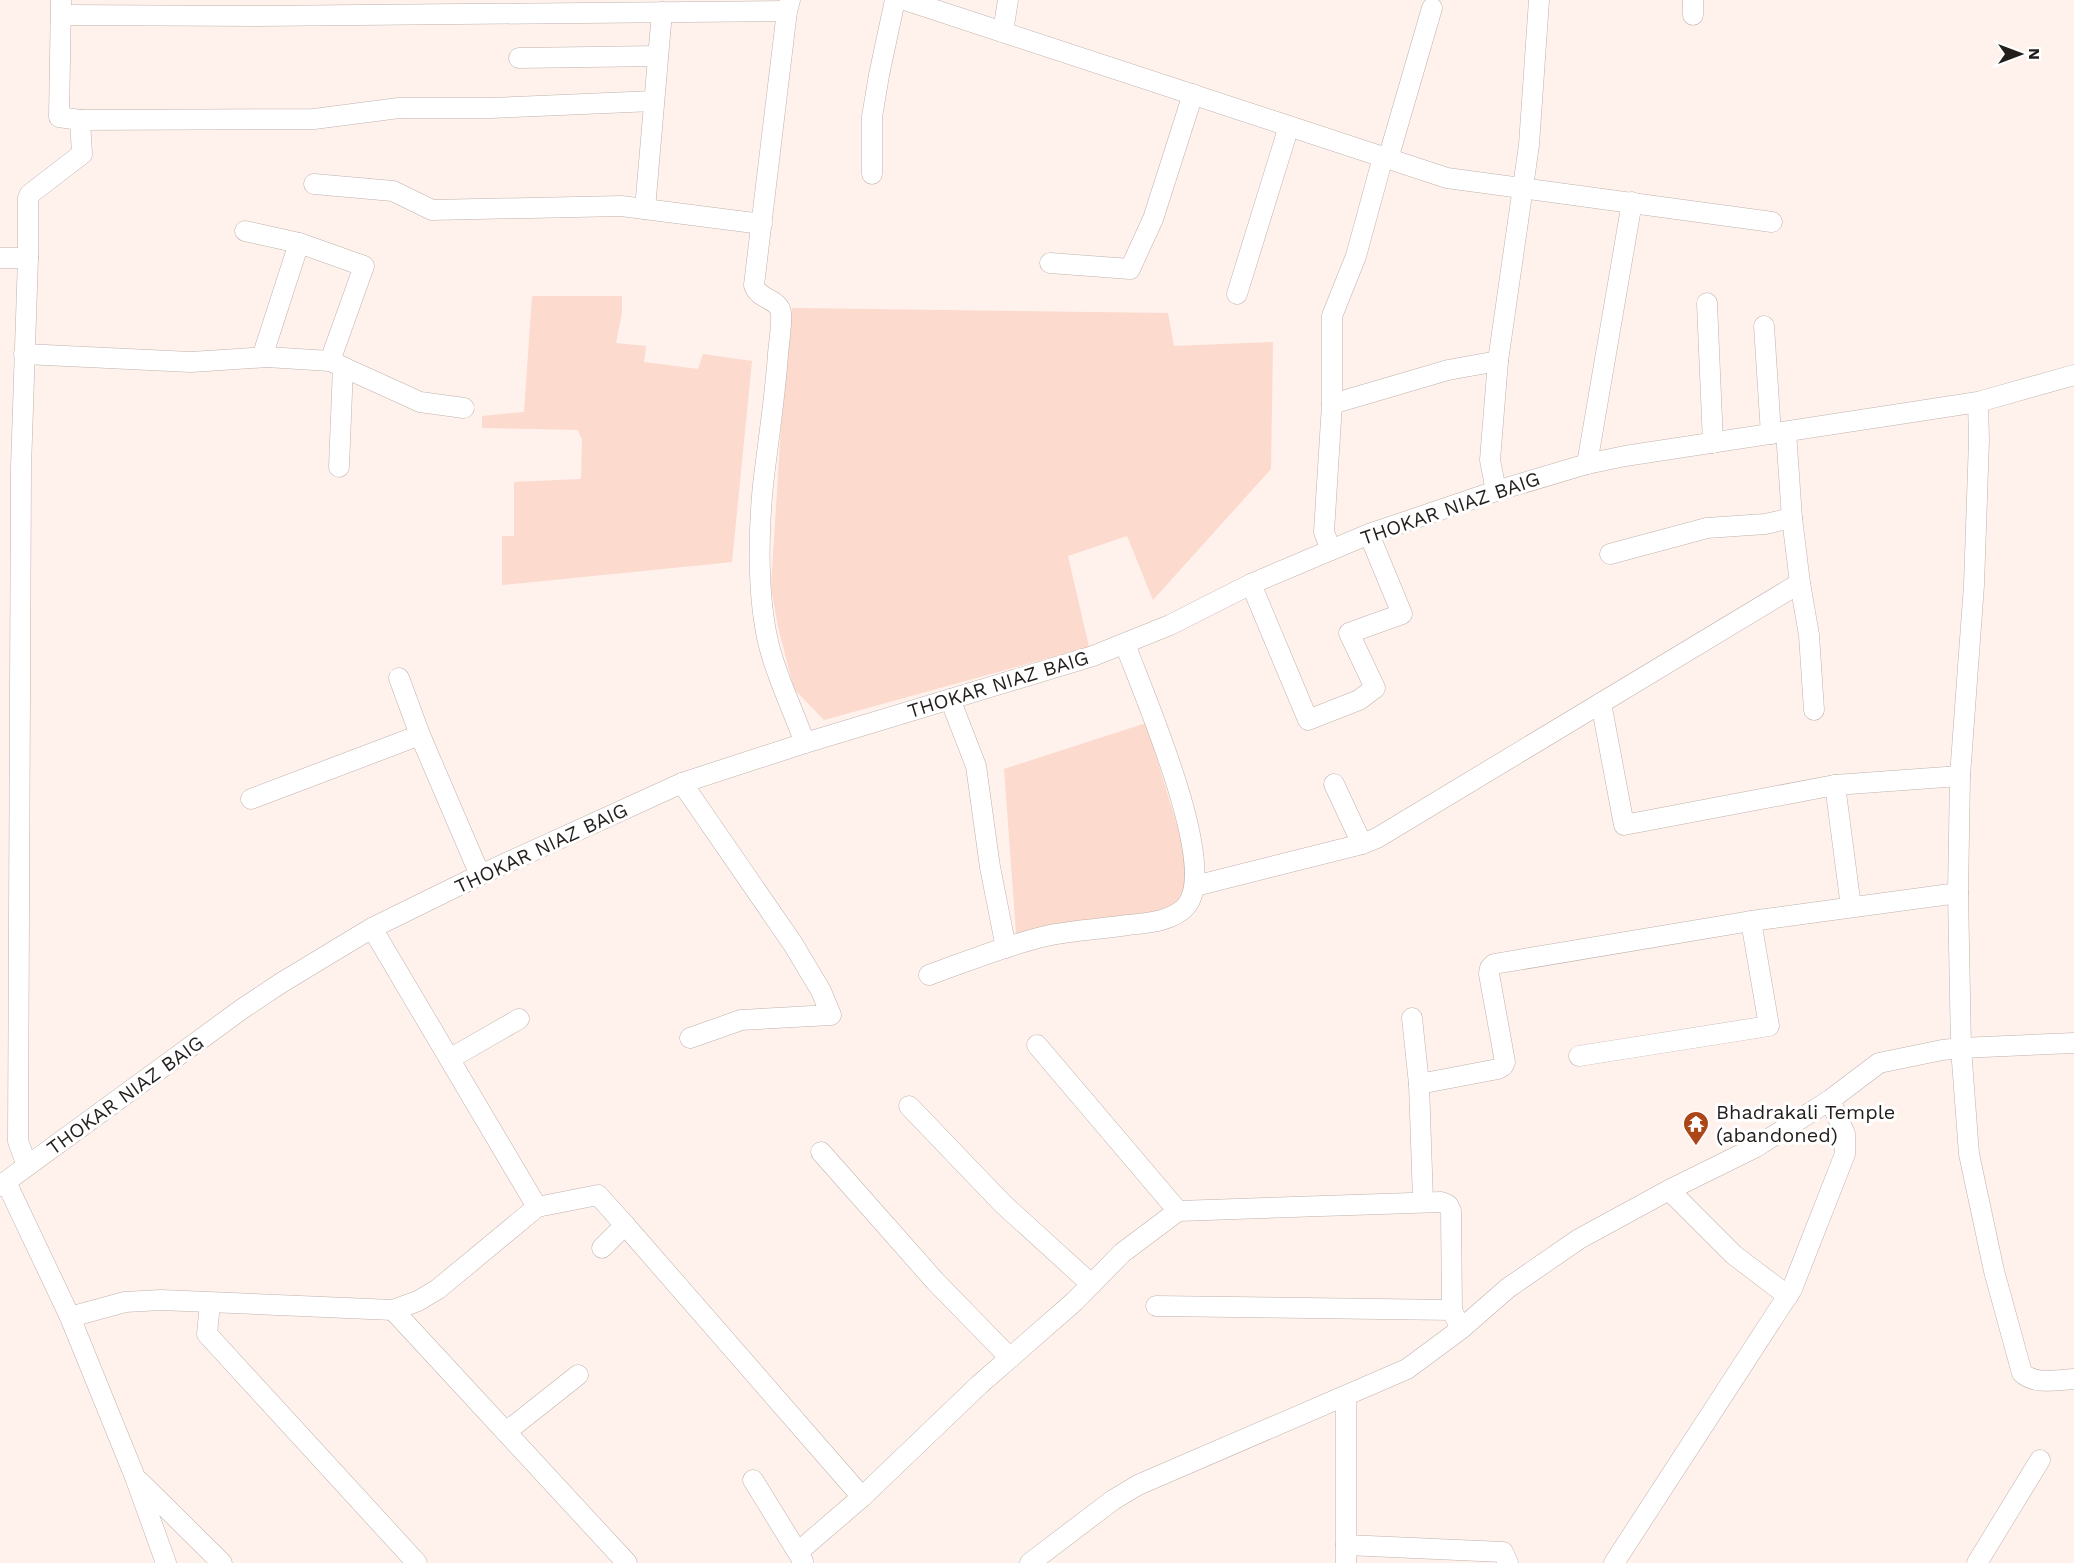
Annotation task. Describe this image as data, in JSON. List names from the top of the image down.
{
  "streets": {
    "street": ["THOKAR NIAZ BAIG"]
  },
  "places": {
    "temple": ["Bhadrakali Temple (abandoned)"]
  },
  "north": "right"
}
